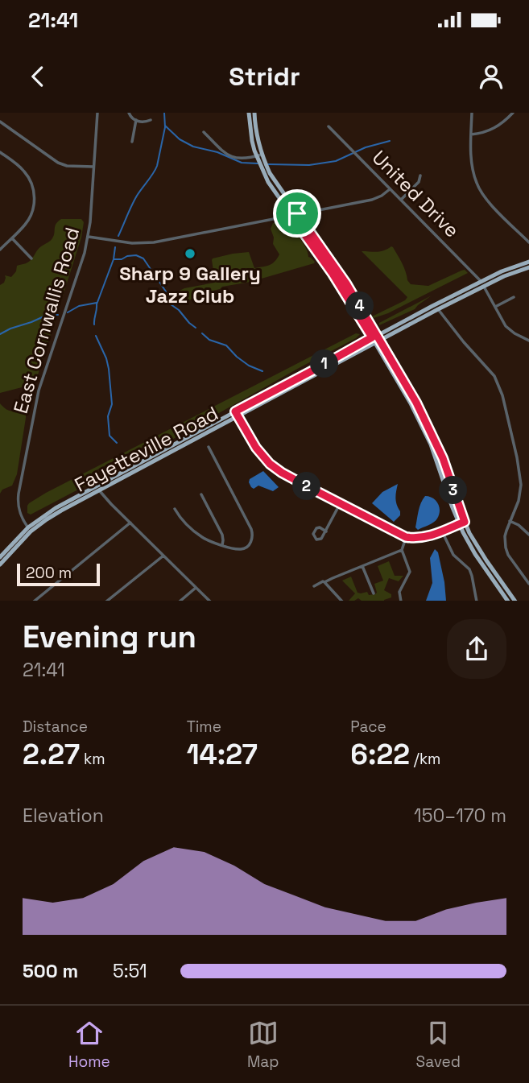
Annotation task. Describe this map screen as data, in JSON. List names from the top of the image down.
{
  "streets": {
    "main road": ["Fayetteville Road"],
    "street": ["United Drive", "East Cornwallis Road"]
  },
  "crossings": [
    ["United Drive", "Fayetteville Road"],
    ["East Cornwallis Road", "Fayetteville Road"]
  ],
  "places": ["Sharp 9 Gallery Jazz Club"],
  "scale_bar": "200 m",
  "page": {
    "status": "21:41",
    "header": "Stridr",
    "pins": [
      "4",
      "1",
      "2",
      "3"
    ],
    "scale": "200 m",
    "heading": ["Evening run", "21:41"],
    "stats": [
      ["Distance", "2.27 km"],
      ["Time", "14:27"],
      ["Pace", "6:22 /km"]
    ],
    "chart": ["Elevation", "150–170 m"],
    "list": [
      {
        "name": "500 m",
        "note": "5:51"
      }
    ],
    "tabs": ["Home", "Map", "Saved"]
  }
}
